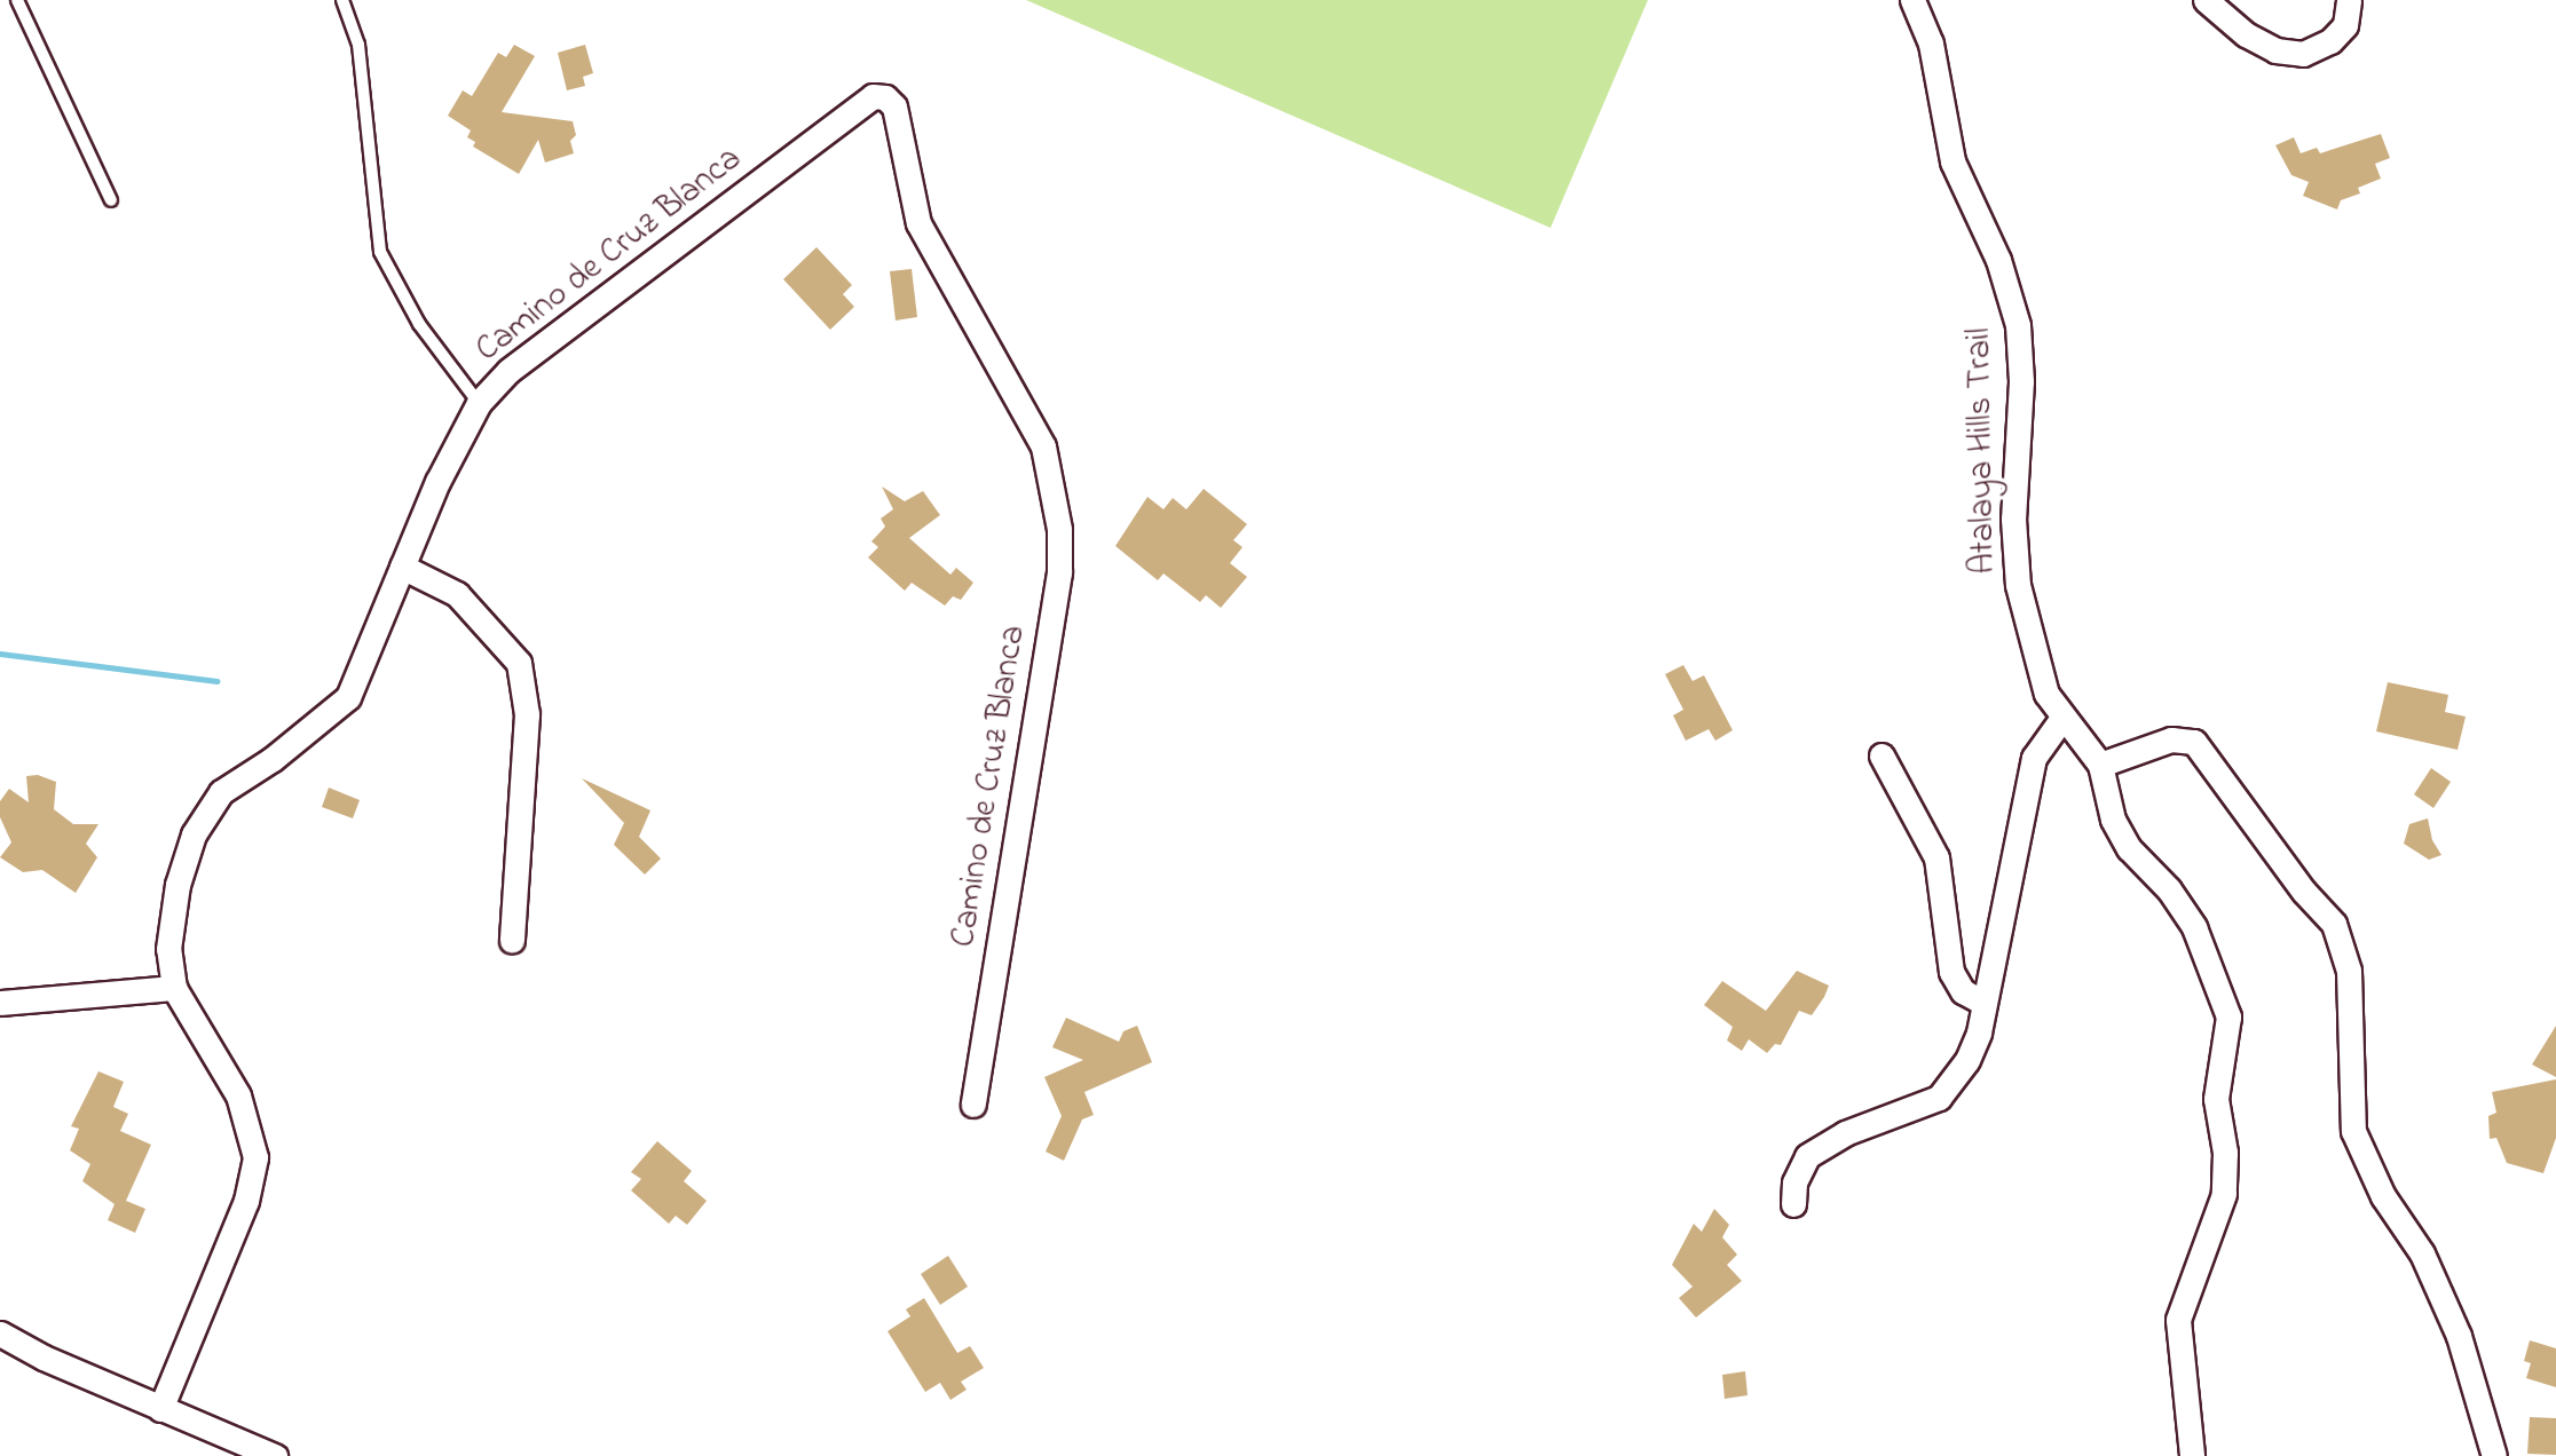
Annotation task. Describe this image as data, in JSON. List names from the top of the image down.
{
  "streets": {
    "street": ["Camino de Cruz Blanca", "Atalaya Hills Trail"]
  }
}
